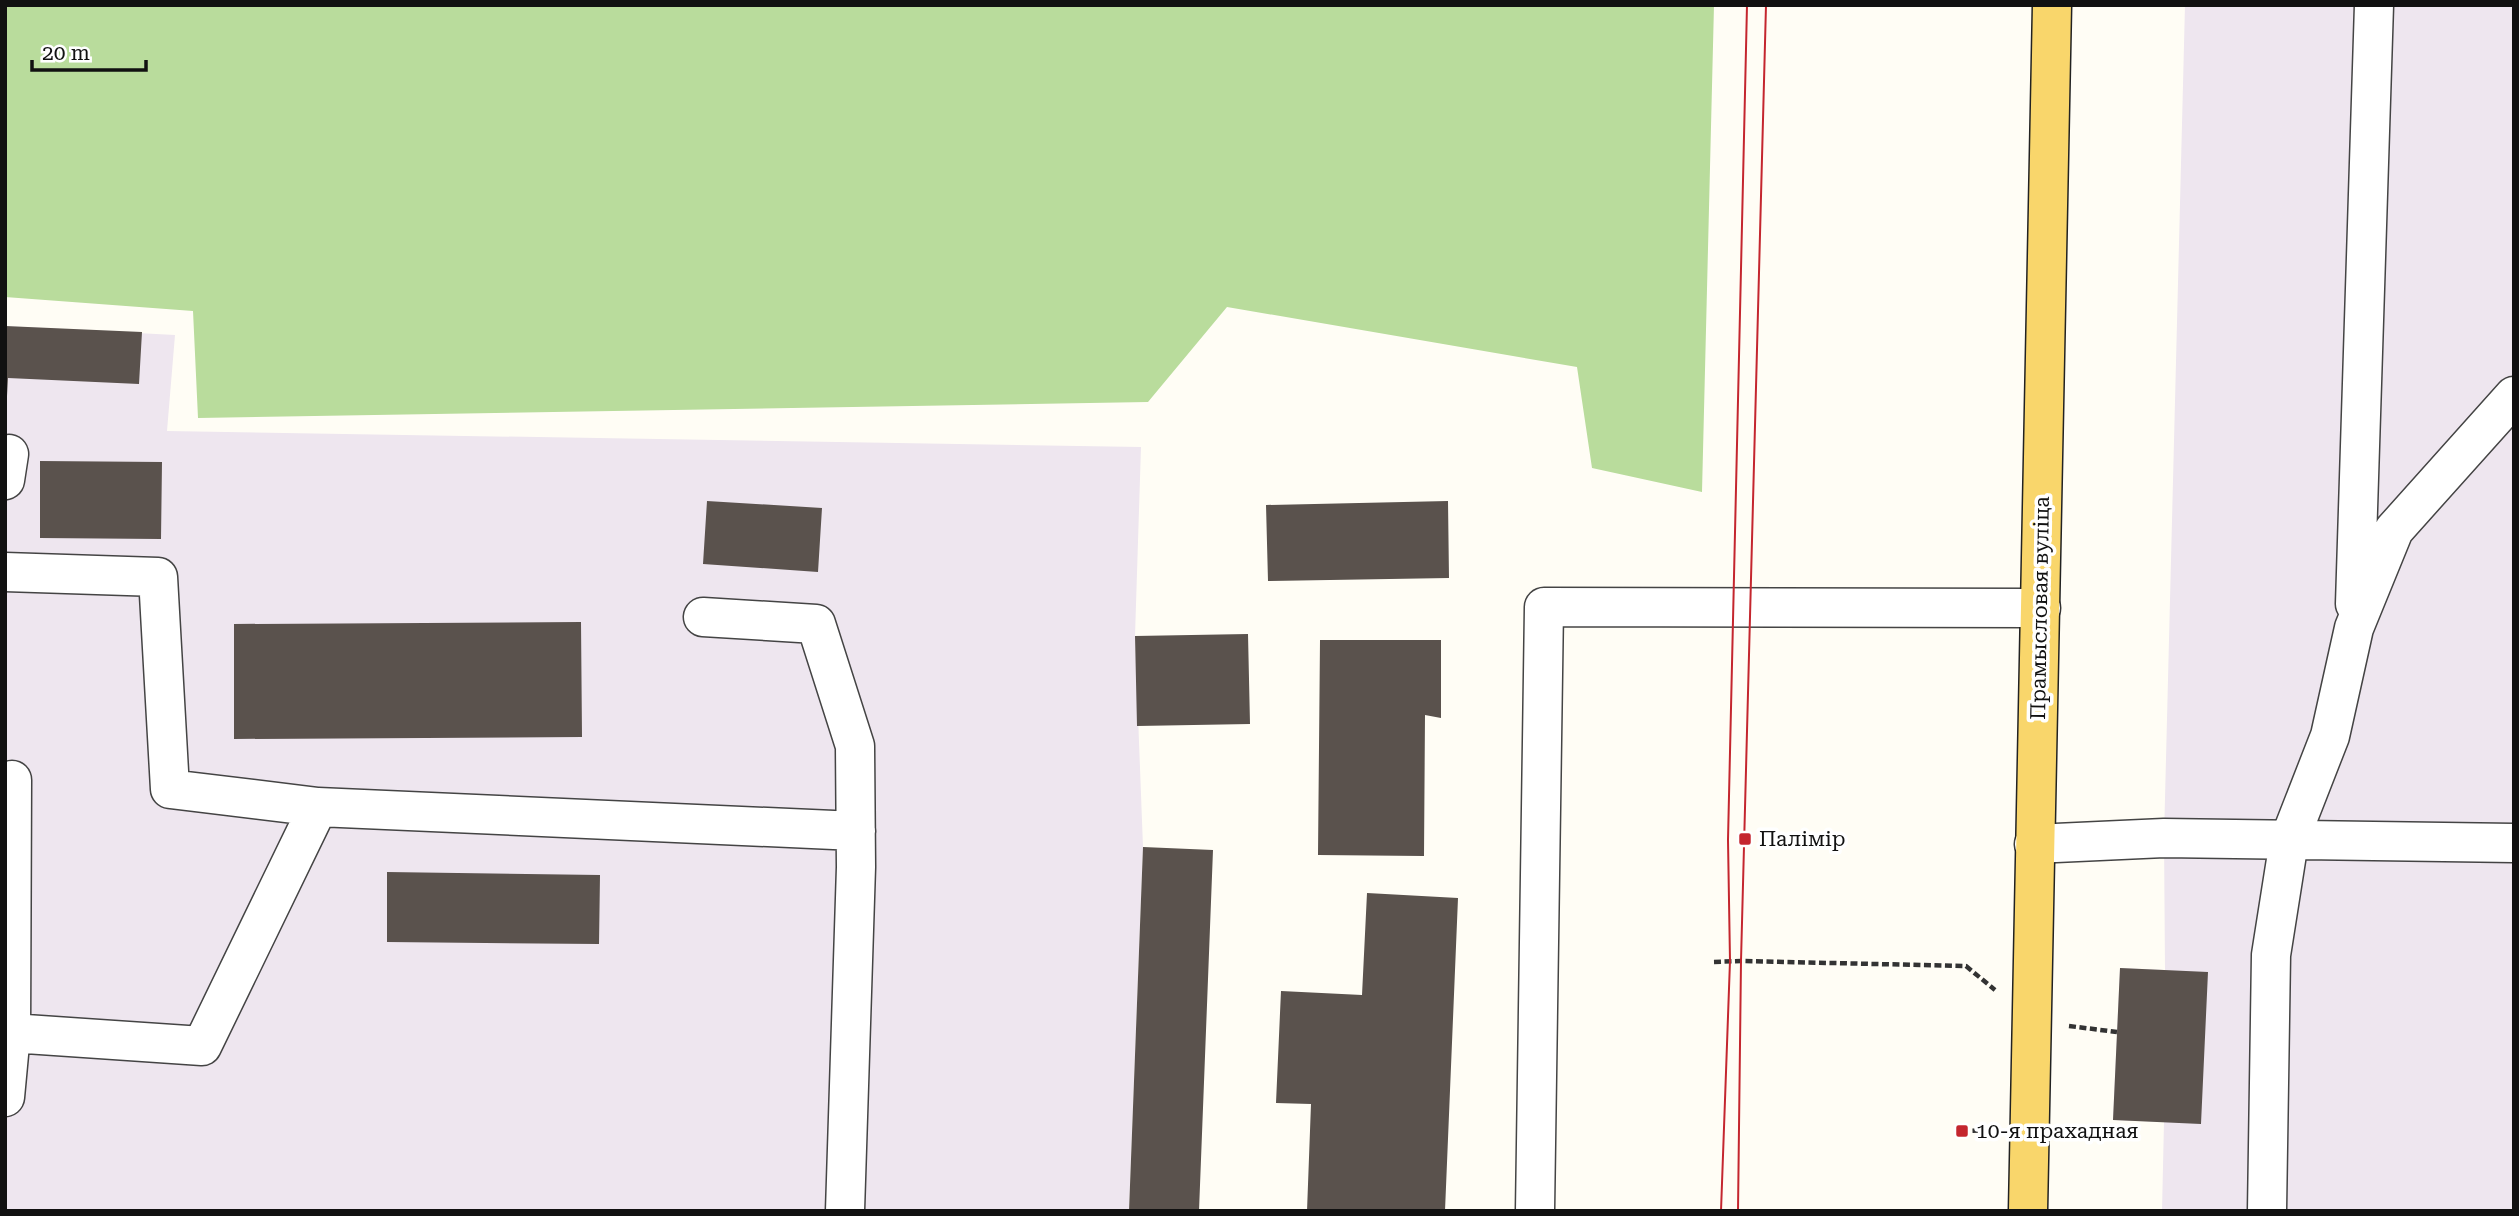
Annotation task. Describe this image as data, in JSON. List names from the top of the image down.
{
  "streets": {
    "main road": ["Прамысловая вуліца"]
  },
  "places": {
    "transit": ["Палімір", "10-я прахадная"]
  },
  "scale_bar": "20 m"
}
